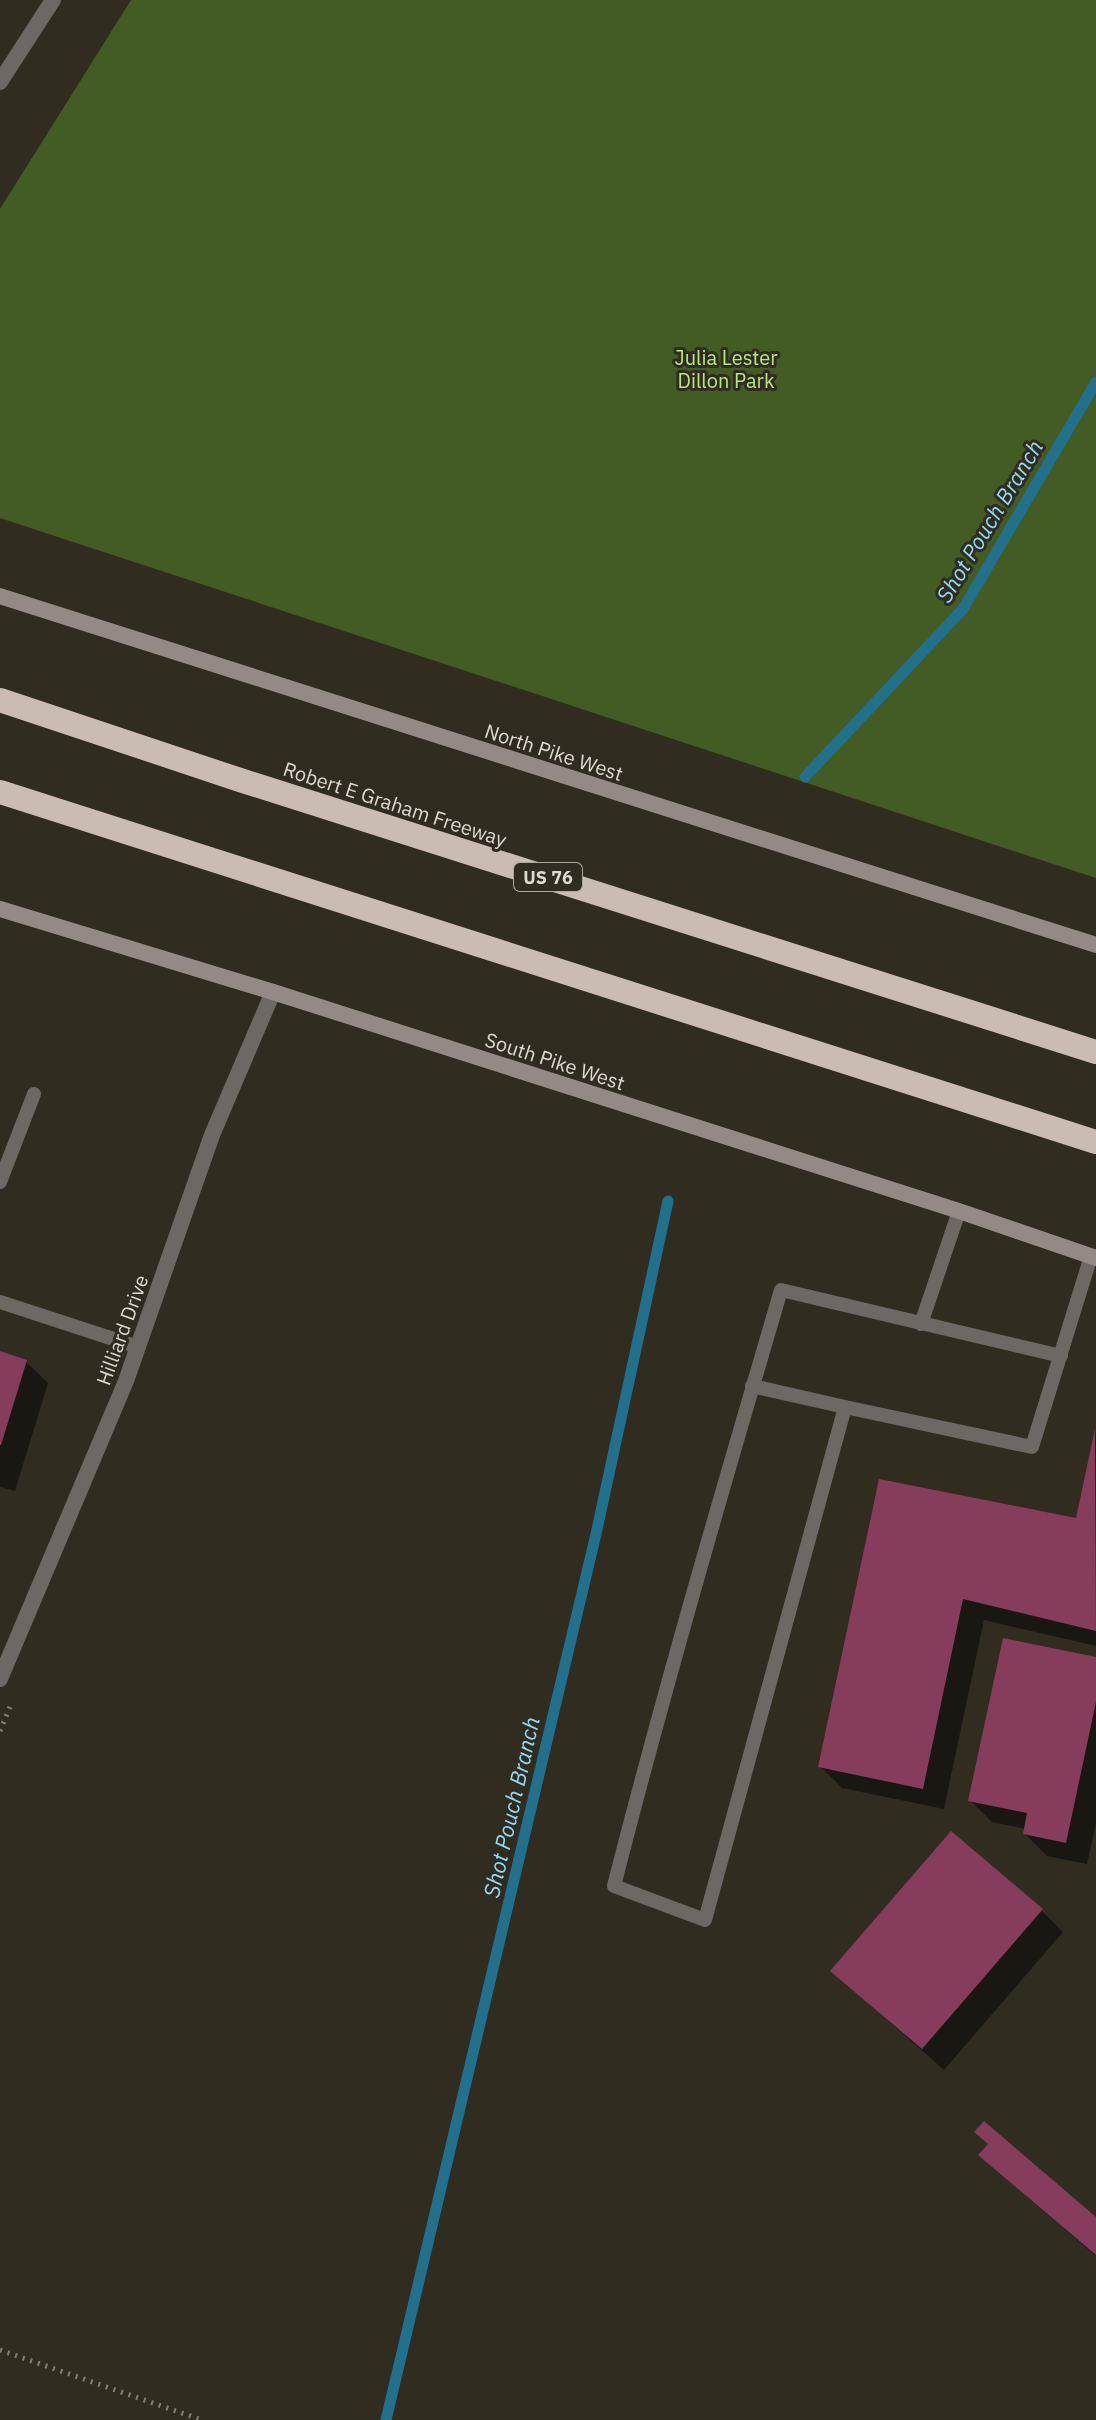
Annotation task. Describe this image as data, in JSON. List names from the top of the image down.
{
  "streets": {
    "highway": ["Robert E Graham Freeway", "US 76"],
    "main road": ["North Pike West", "South Pike West"],
    "street": ["Hilliard Drive"]
  },
  "crossings": [
    ["South Pike West", "Hilliard Drive"]
  ],
  "water": ["Shot Pouch Branch"],
  "parks": ["Julia Lester Dillon Park"]
}
